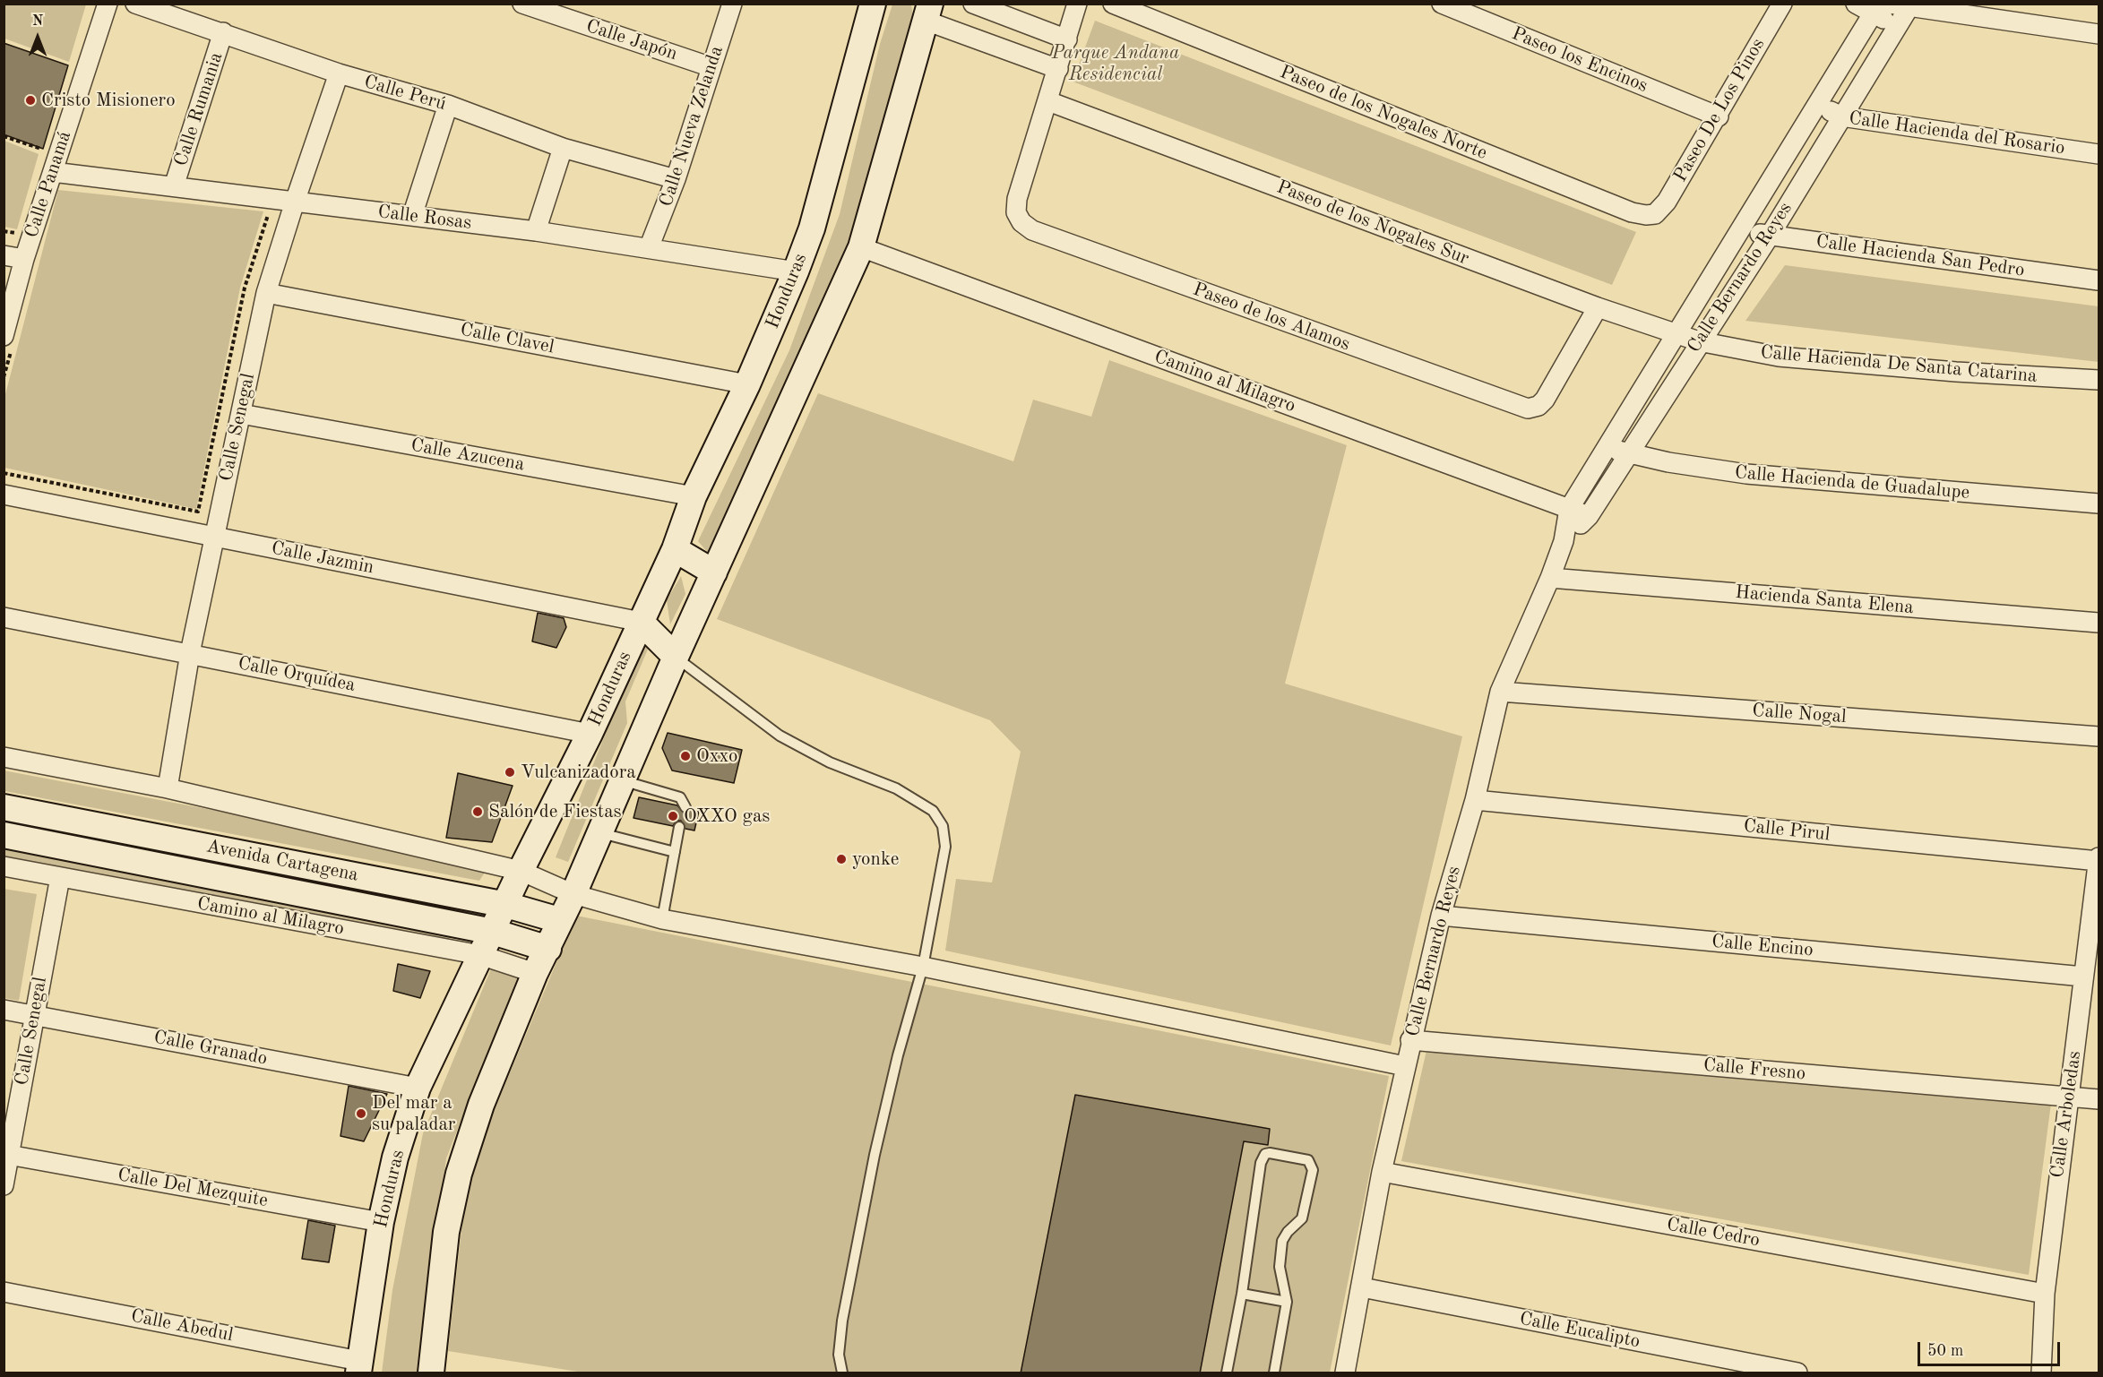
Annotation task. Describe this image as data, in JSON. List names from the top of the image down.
{
  "streets": {
    "street": [
      "Calle Japón",
      "Paseo los Encinos",
      "Calle Perú",
      "Calle Rumania",
      "Paseo De Los Pinos",
      "Paseo de los Nogales Norte",
      "Calle Nueva Zelanda",
      "Calle Hacienda del Rosario",
      "Calle Panamá",
      "Calle Rosas",
      "Paseo de los Nogales Sur",
      "Calle Hacienda San Pedro",
      "Calle Bernardo Reyes",
      "Honduras",
      "Paseo de los Alamos",
      "Calle Clavel",
      "Calle Hacienda De Santa Catarina",
      "Camino al Milagro",
      "Calle Senegal",
      "Calle Azucena",
      "Calle Hacienda de Guadalupe",
      "Calle Jazmin",
      "Hacienda Santa Elena",
      "Calle Orquídea",
      "Calle Nogal",
      "Calle Pirul",
      "Avenida Cartagena",
      "Calle Encino",
      "Calle Granado",
      "Calle Fresno",
      "Calle Arboledas",
      "Calle Del Mezquite",
      "Calle Cedro",
      "Calle Abedul",
      "Calle Eucalipto"
    ]
  },
  "crossings": [
    ["Calle Japón", "Calle Nueva Zelanda"],
    ["Paseo los Encinos", "Paseo De Los Pinos"],
    ["Calle Perú", "Calle Rumania"],
    ["Calle Perú", "Calle Nueva Zelanda"],
    ["Calle Perú", "Calle Senegal"],
    ["Calle Rumania", "Calle Rosas"],
    ["Paseo De Los Pinos", "Paseo de los Nogales Norte"],
    ["Calle Nueva Zelanda", "Calle Rosas"],
    ["Calle Hacienda del Rosario", "Calle Bernardo Reyes"],
    ["Calle Panamá", "Calle Rosas"],
    ["Calle Rosas", "Honduras"],
    ["Calle Rosas", "Calle Senegal"],
    ["Paseo de los Nogales Sur", "Calle Bernardo Reyes"],
    ["Paseo de los Nogales Sur", "Paseo de los Alamos"],
    ["Paseo de los Nogales Sur", "Calle Hacienda De Santa Catarina"],
    ["Calle Hacienda San Pedro", "Calle Bernardo Reyes"],
    ["Calle Bernardo Reyes", "Calle Hacienda De Santa Catarina"],
    ["Calle Bernardo Reyes", "Camino al Milagro"],
    ["Calle Bernardo Reyes", "Calle Hacienda de Guadalupe"],
    ["Calle Bernardo Reyes", "Hacienda Santa Elena"],
    ["Calle Bernardo Reyes", "Calle Nogal"],
    ["Calle Bernardo Reyes", "Calle Pirul"],
    ["Calle Bernardo Reyes", "Calle Encino"],
    ["Calle Bernardo Reyes", "Calle Fresno"],
    ["Calle Bernardo Reyes", "Calle Cedro"],
    ["Calle Bernardo Reyes", "Calle Eucalipto"],
    ["Honduras", "Calle Clavel"],
    ["Honduras", "Camino al Milagro"],
    ["Honduras", "Calle Azucena"],
    ["Honduras", "Calle Jazmin"],
    ["Honduras", "Calle Orquídea"],
    ["Honduras", "Avenida Cartagena"],
    ["Honduras", "Calle Granado"],
    ["Honduras", "Calle Del Mezquite"],
    ["Honduras", "Calle Abedul"],
    ["Calle Clavel", "Calle Senegal"],
    ["Camino al Milagro", "Calle Senegal"],
    ["Calle Senegal", "Calle Azucena"],
    ["Calle Senegal", "Calle Jazmin"],
    ["Calle Senegal", "Calle Orquídea"],
    ["Calle Senegal", "Calle Granado"],
    ["Calle Senegal", "Calle Del Mezquite"],
    ["Calle Pirul", "Calle Arboledas"],
    ["Calle Encino", "Calle Arboledas"],
    ["Calle Fresno", "Calle Arboledas"],
    ["Calle Arboledas", "Calle Cedro"]
  ],
  "parks": ["Parque Andana Residencial"],
  "places": [
    "Cristo Misionero",
    "Oxxo",
    "Vulcanizadora",
    "Salón de Fiestas",
    "OXXO gas",
    "yonke",
    "Del mar a su paladar"
  ],
  "scale_bar": "50 m",
  "north": "top"
}
